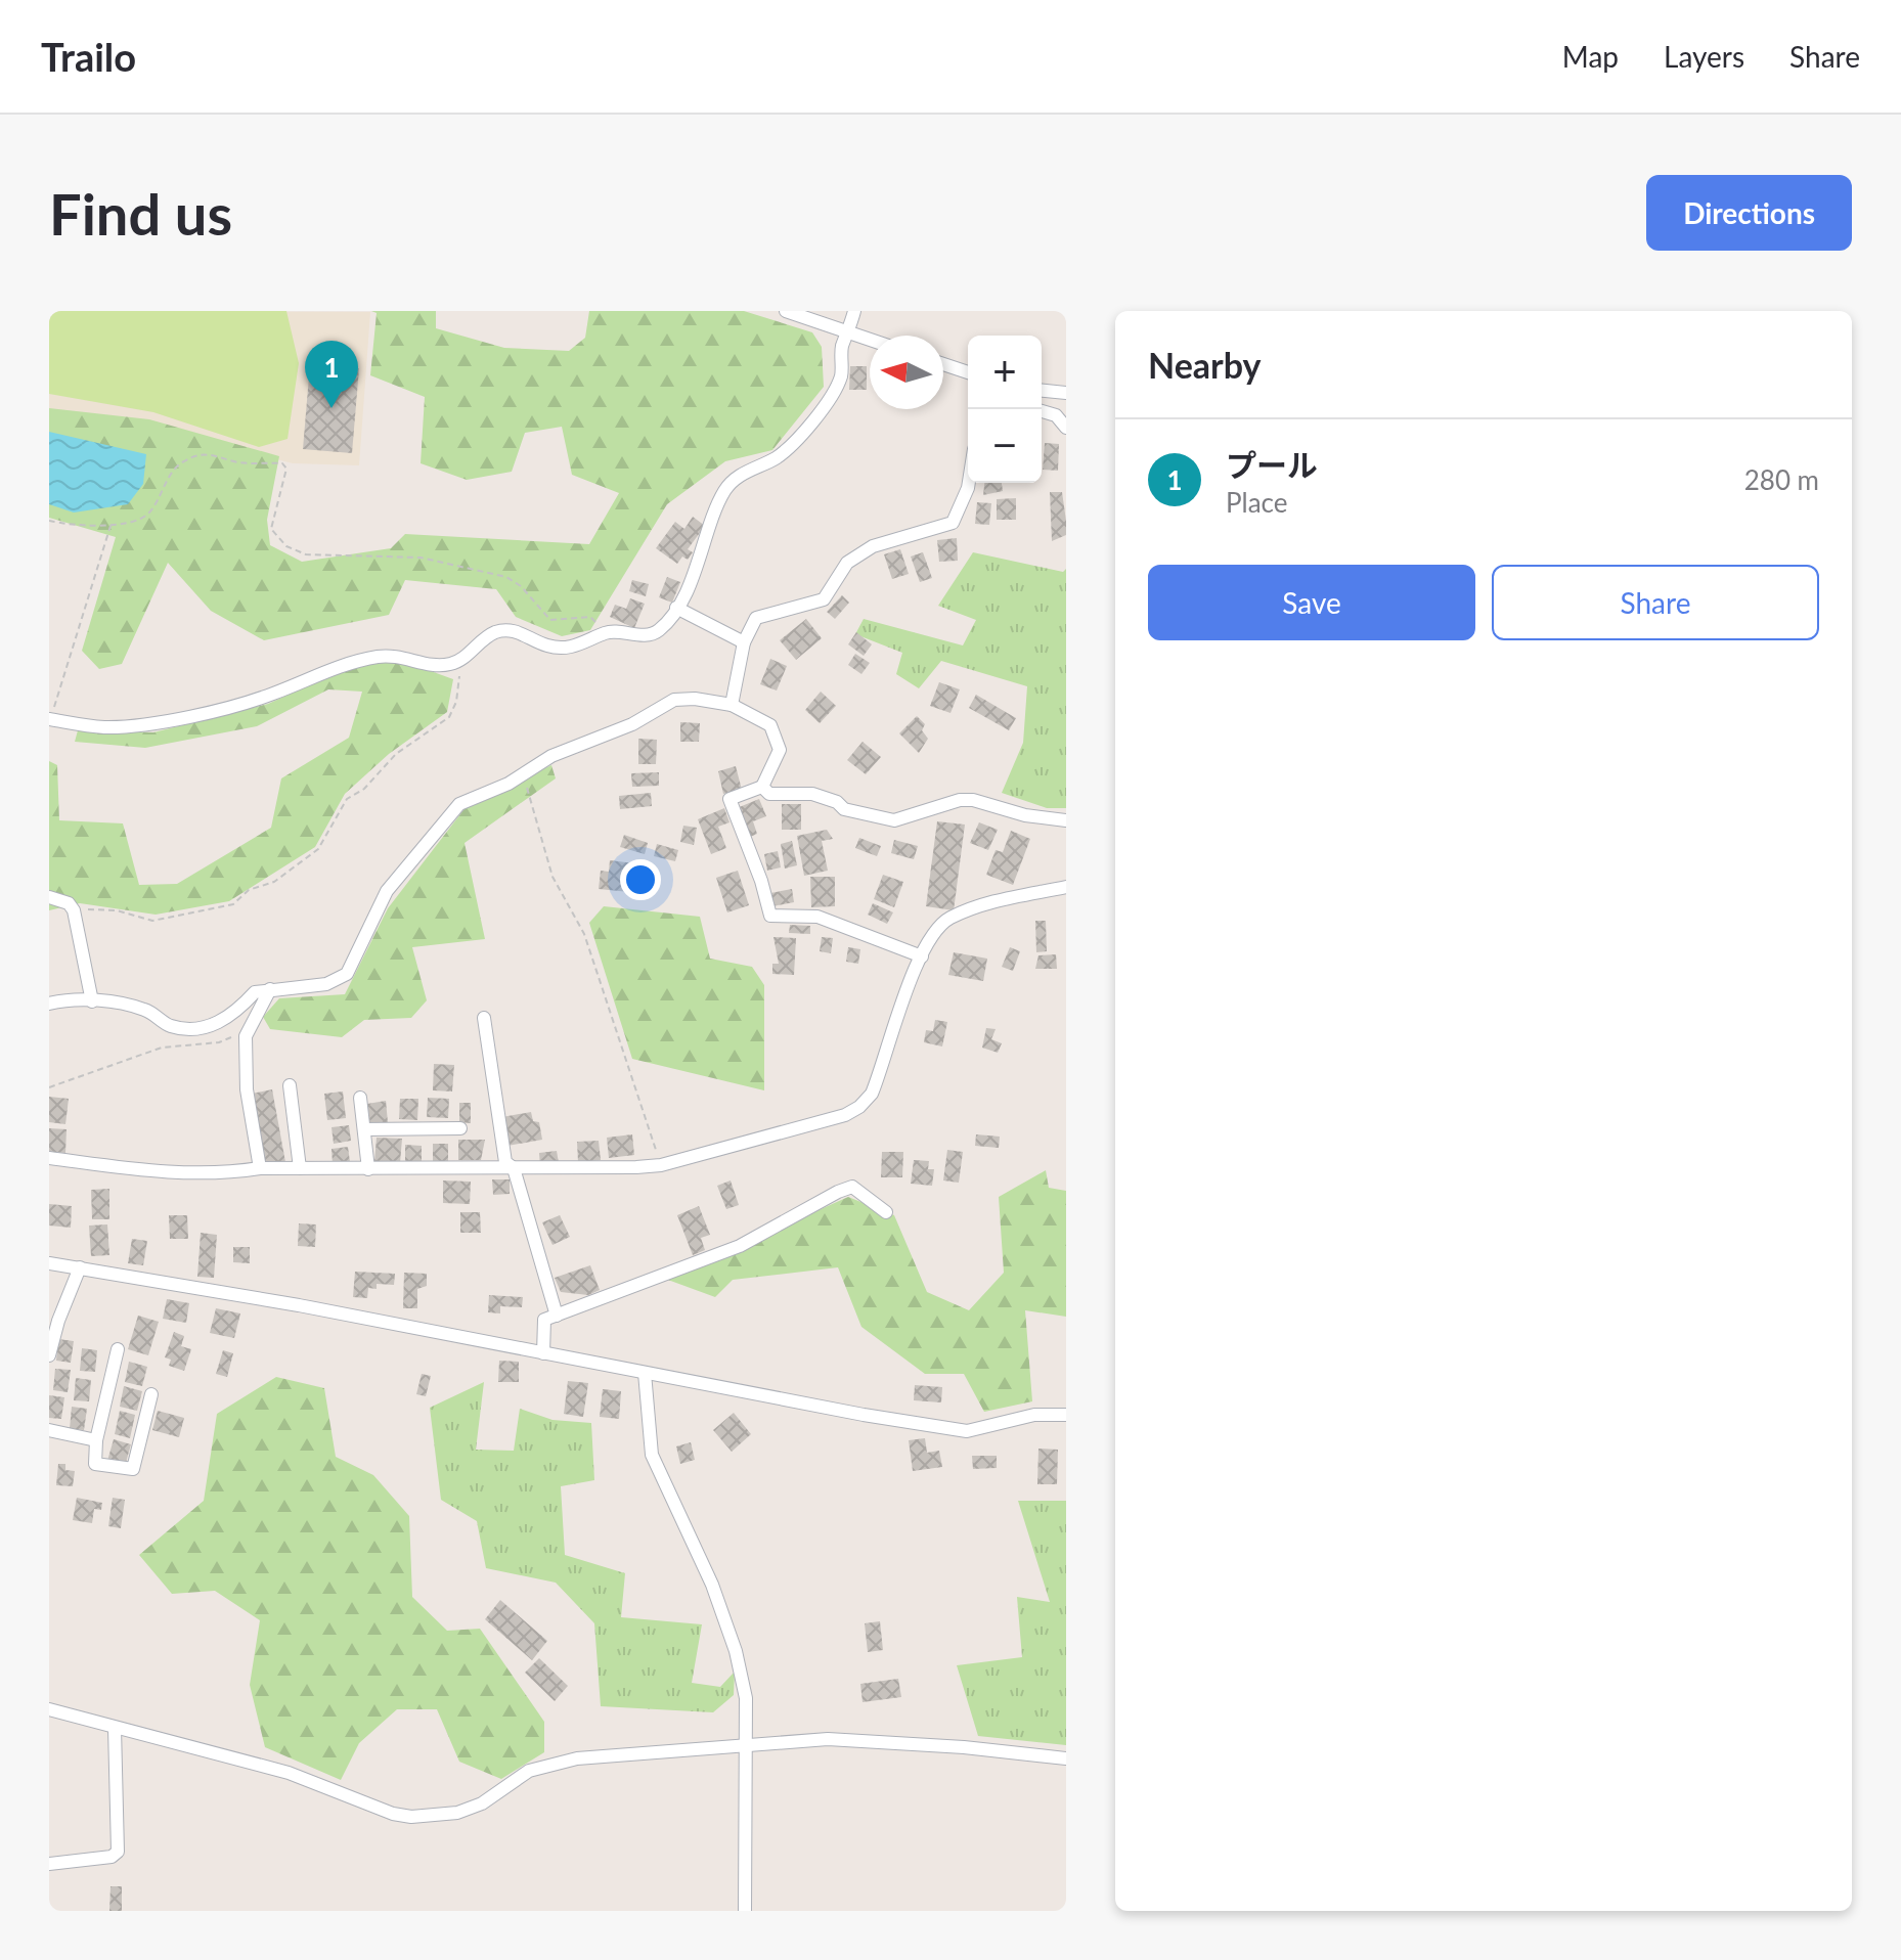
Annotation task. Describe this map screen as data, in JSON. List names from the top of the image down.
{
  "north": "left",
  "page": {
    "header": "Trailo",
    "nav": ["Map", "Layers", "Share"],
    "buttons": [
      "Directions",
      ["Save", "Share"]
    ],
    "title": "Find us",
    "heading": "Nearby",
    "map_buttons": ["+", "−"],
    "pins": "1",
    "list": [
      {
        "mark": "1",
        "name": "プール",
        "note": "Place",
        "value": "280 m"
      }
    ]
  }
}
